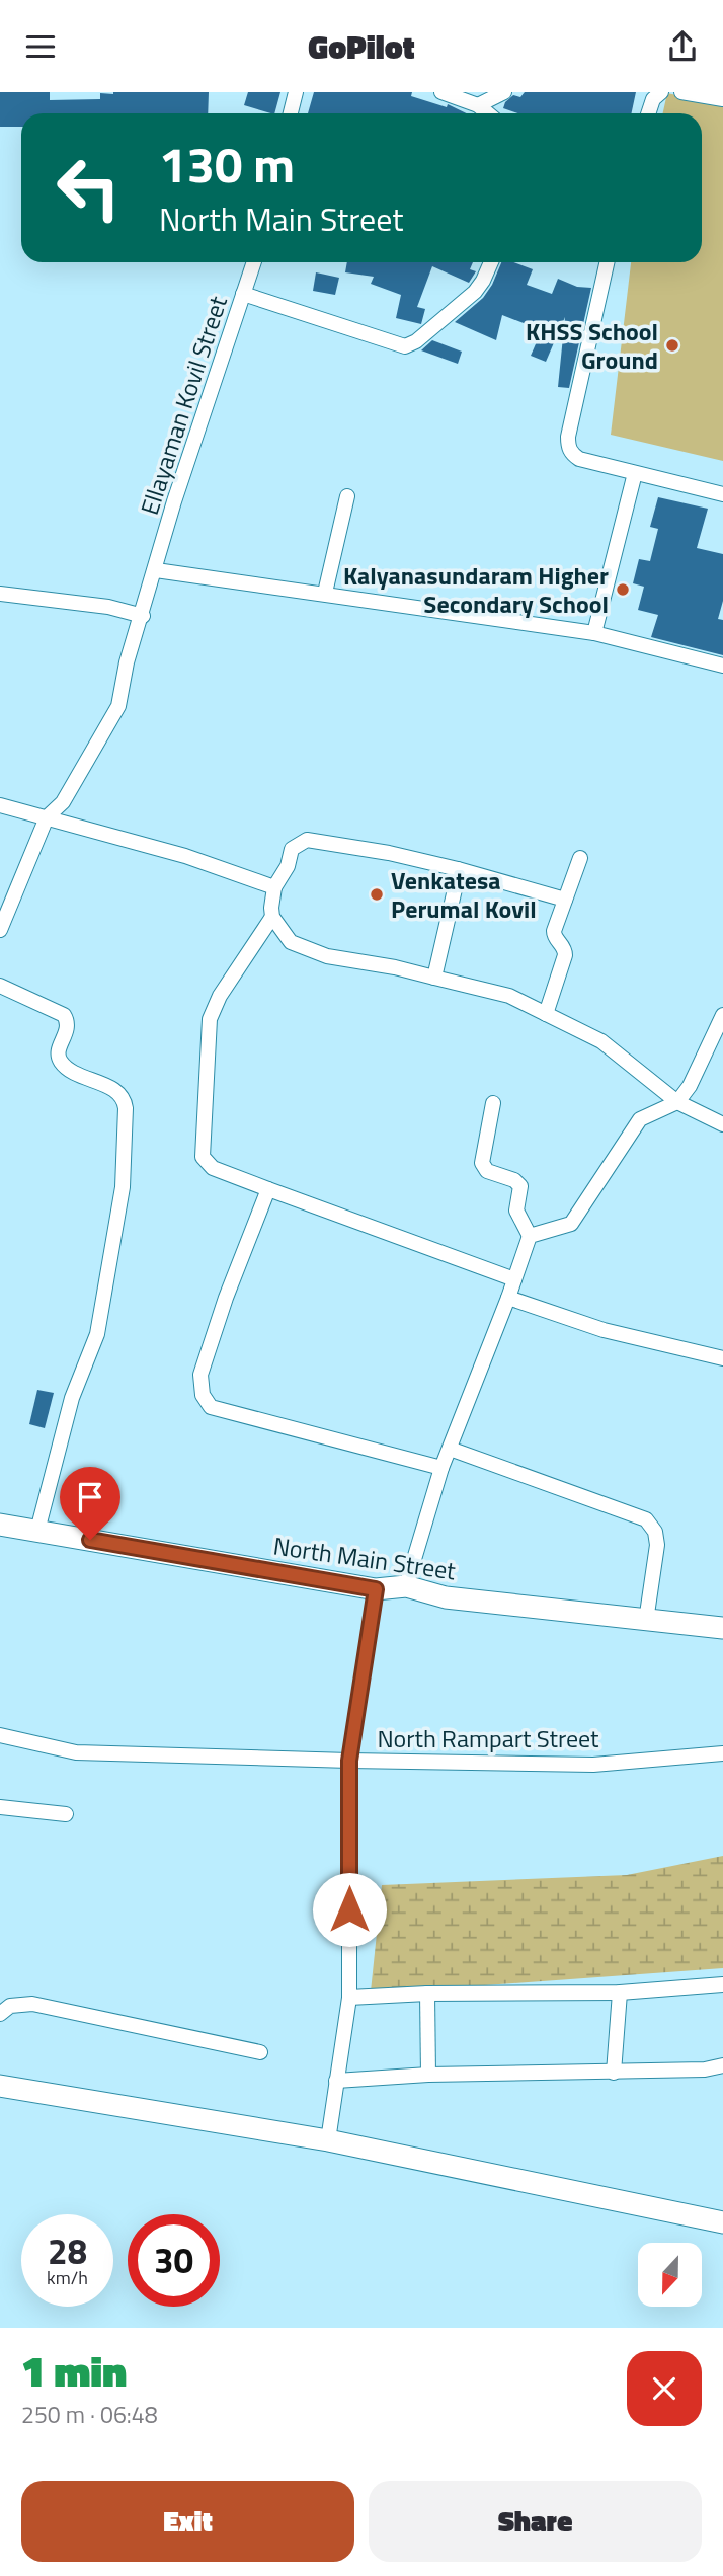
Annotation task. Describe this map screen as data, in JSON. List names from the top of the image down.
{
  "streets": {
    "street": ["Ellayaman Kovil Street", "North Main Street", "North Rampart Street"]
  },
  "places": ["KHSS School Ground", "Kalyanasundaram Higher Secondary School", "Venkatesa Perumal Kovil"],
  "north": "bottom",
  "page": {
    "header": "GoPilot",
    "turn": ["130 m", "North Main Street"],
    "speed": "28 km/h",
    "limit": "30",
    "heading": ["1 min", "250 m · 06:48"],
    "buttons": ["Exit", "Share"]
  }
}
